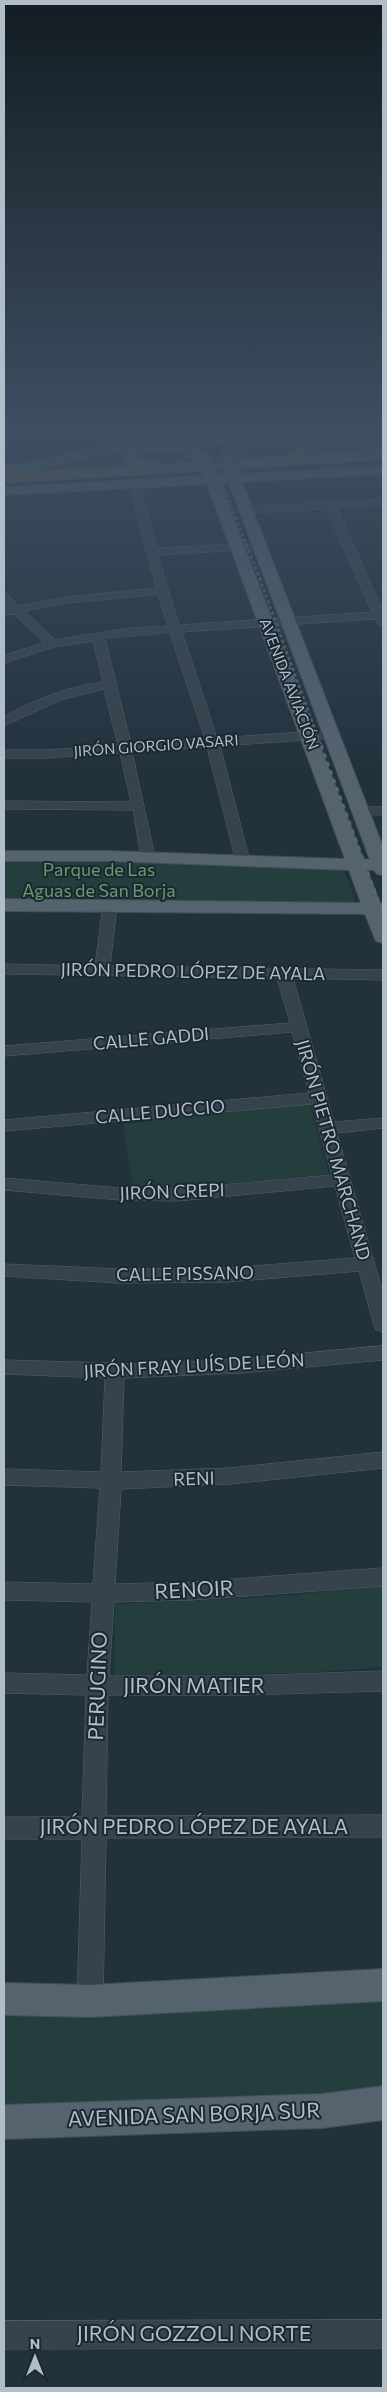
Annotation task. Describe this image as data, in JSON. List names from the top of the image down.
{
  "streets": {
    "main road": ["AVENIDA AVIACIÓN", "AVENIDA SAN BORJA SUR"],
    "street": [
      "JIRÓN GIORGIO VASARI",
      "JIRÓN PEDRO LÓPEZ DE AYALA",
      "CALLE GADDI",
      "CALLE DUCCIO",
      "JIRÓN PIETRO MARCHAND",
      "JIRÓN CREPI",
      "CALLE PISSANO",
      "JIRÓN FRAY LUÍS DE LEÓN",
      "RENI",
      "RENOIR",
      "PERUGINO",
      "JIRÓN MATIER",
      "JIRÓN GOZZOLI NORTE"
    ]
  },
  "crossings": [
    ["AVENIDA AVIACIÓN", "JIRÓN GIORGIO VASARI"],
    ["JIRÓN PEDRO LÓPEZ DE AYALA", "JIRÓN PIETRO MARCHAND"],
    ["JIRÓN PEDRO LÓPEZ DE AYALA", "PERUGINO"],
    ["CALLE GADDI", "JIRÓN PIETRO MARCHAND"],
    ["CALLE DUCCIO", "JIRÓN PIETRO MARCHAND"],
    ["JIRÓN PIETRO MARCHAND", "JIRÓN CREPI"],
    ["JIRÓN PIETRO MARCHAND", "CALLE PISSANO"],
    ["JIRÓN FRAY LUÍS DE LEÓN", "PERUGINO"],
    ["RENI", "PERUGINO"],
    ["RENOIR", "PERUGINO"],
    ["PERUGINO", "JIRÓN MATIER"]
  ],
  "parks": ["Parque de Las Aguas de San Borja"],
  "north": "top"
}
